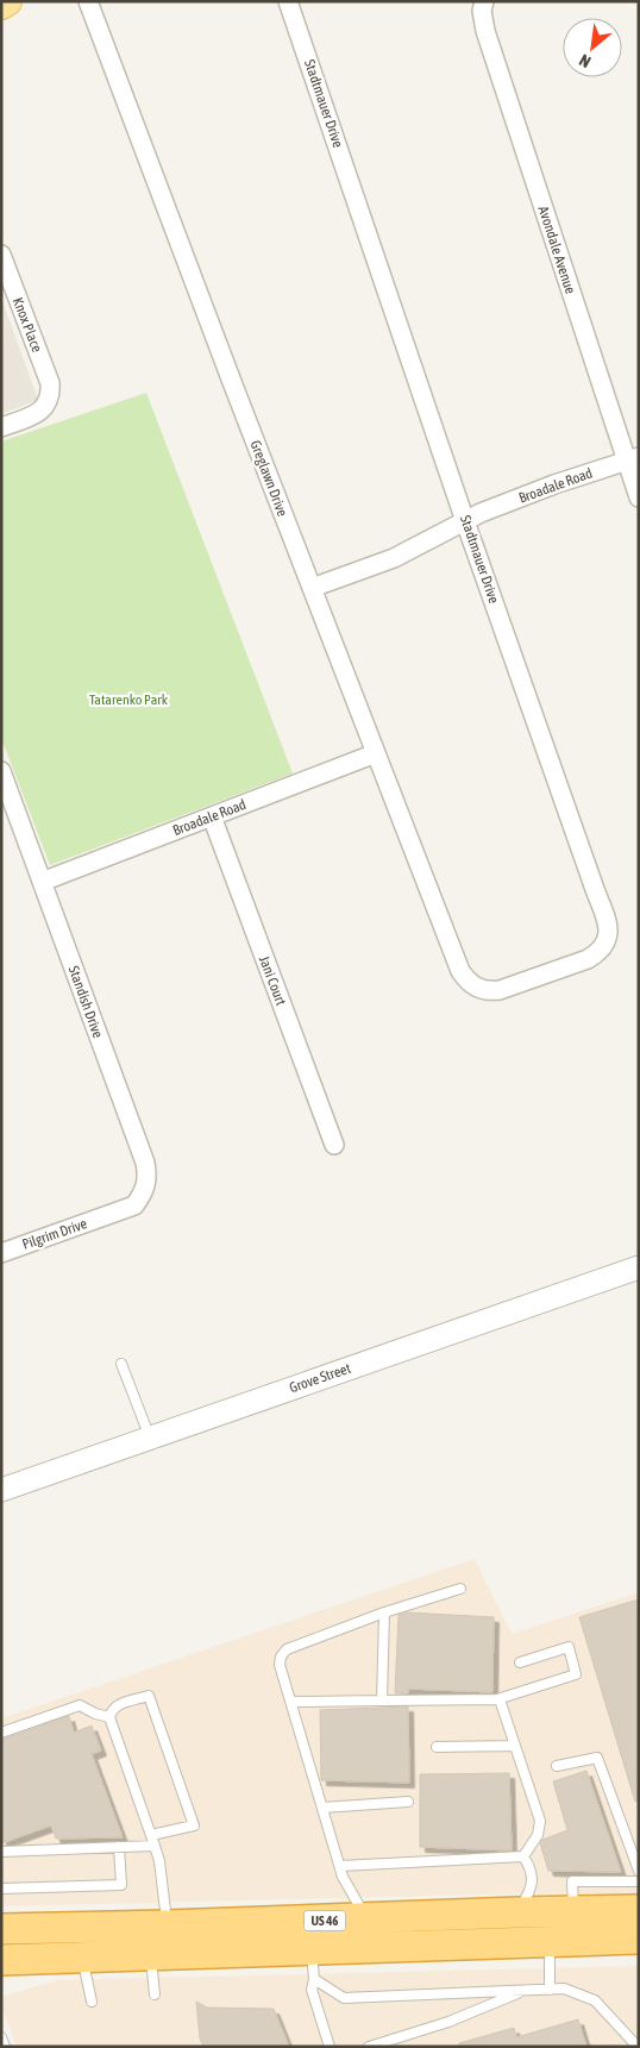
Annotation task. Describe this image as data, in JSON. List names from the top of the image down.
{
  "streets": {
    "highway": ["US 46"],
    "street": [
      "Stadtmauer Drive",
      "Avondale Avenue",
      "Knox Place",
      "Greglawn Drive",
      "Broadale Road",
      "Jani Court",
      "Standish Drive",
      "Pilgrim Drive",
      "Grove Street"
    ]
  },
  "crossings": [
    ["Stadtmauer Drive", "Greglawn Drive"],
    ["Stadtmauer Drive", "Broadale Road"],
    ["Avondale Avenue", "Broadale Road"],
    ["Greglawn Drive", "Broadale Road"],
    ["Broadale Road", "Jani Court"],
    ["Broadale Road", "Standish Drive"],
    ["Standish Drive", "Pilgrim Drive"]
  ],
  "parks": ["Tatarenko Park"],
  "north": "bottom left"
}
